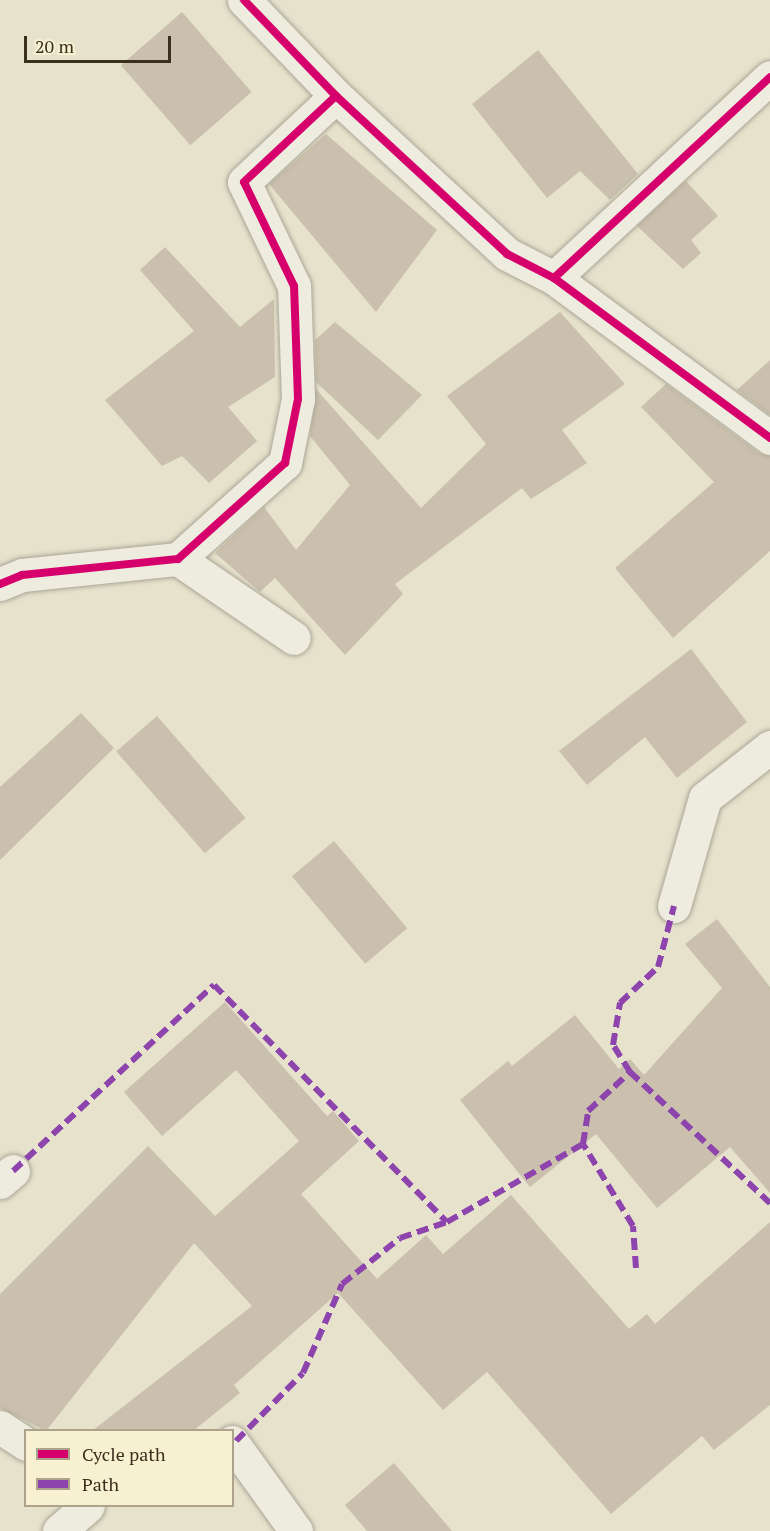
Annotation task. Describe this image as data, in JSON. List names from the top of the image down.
{
  "legend": ["Cycle path", "Path"],
  "scale_bar": "20 m"
}
